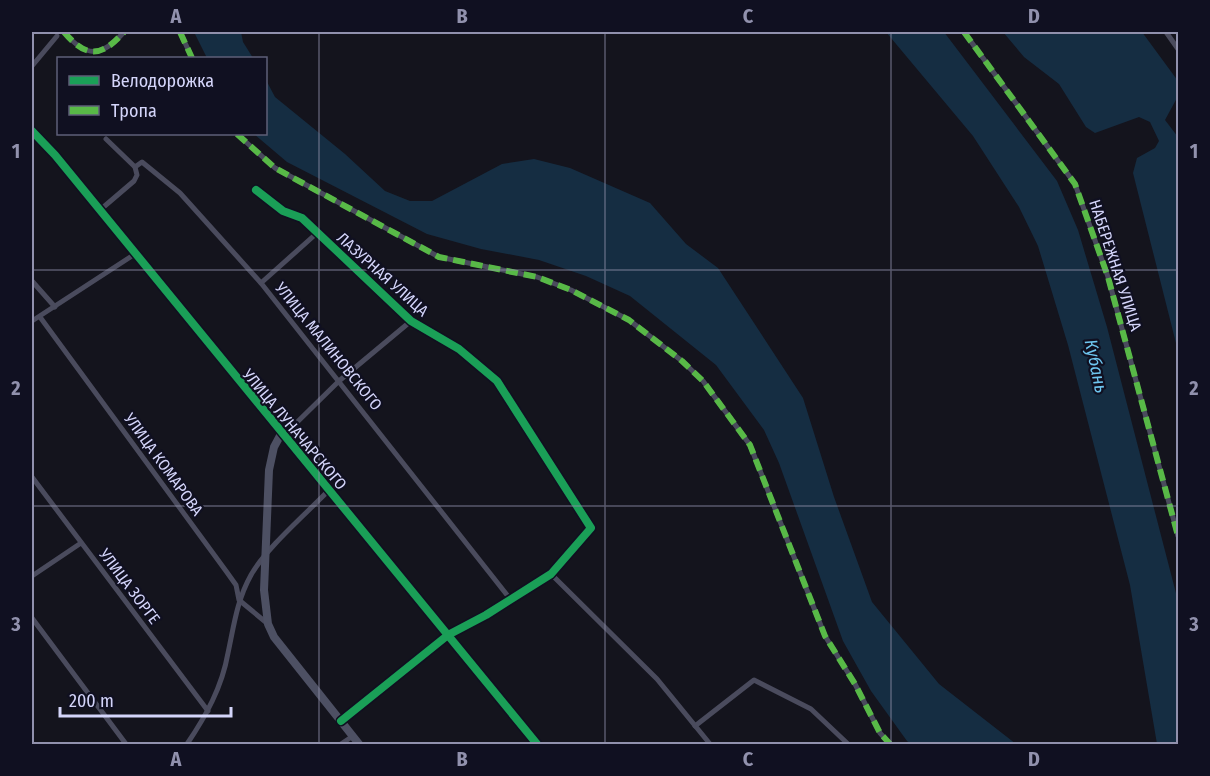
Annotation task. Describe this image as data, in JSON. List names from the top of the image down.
{
  "streets": {
    "street": [
      "НАБЕРЕЖНАЯ УЛИЦА",
      "ЛАЗУРНАЯ УЛИЦА",
      "УЛИЦА МАЛИНОВСКОГО",
      "УЛИЦА ЛУНАЧАРСКОГО",
      "УЛИЦА КОМАРОВА",
      "УЛИЦА ЗОРГЕ"
    ]
  },
  "crossings": [
    ["УЛИЦА ЛУНАЧАРСКОГО", "УЛИЦА КОМАРОВА"]
  ],
  "water": ["Кубань"],
  "legend": ["Велодорожка", "Тропа"],
  "scale_bar": "200 m",
  "grid": {
    "columns": [
      "A",
      "B",
      "C",
      "D"
    ],
    "rows": ["1", "2", "3"]
  }
}
